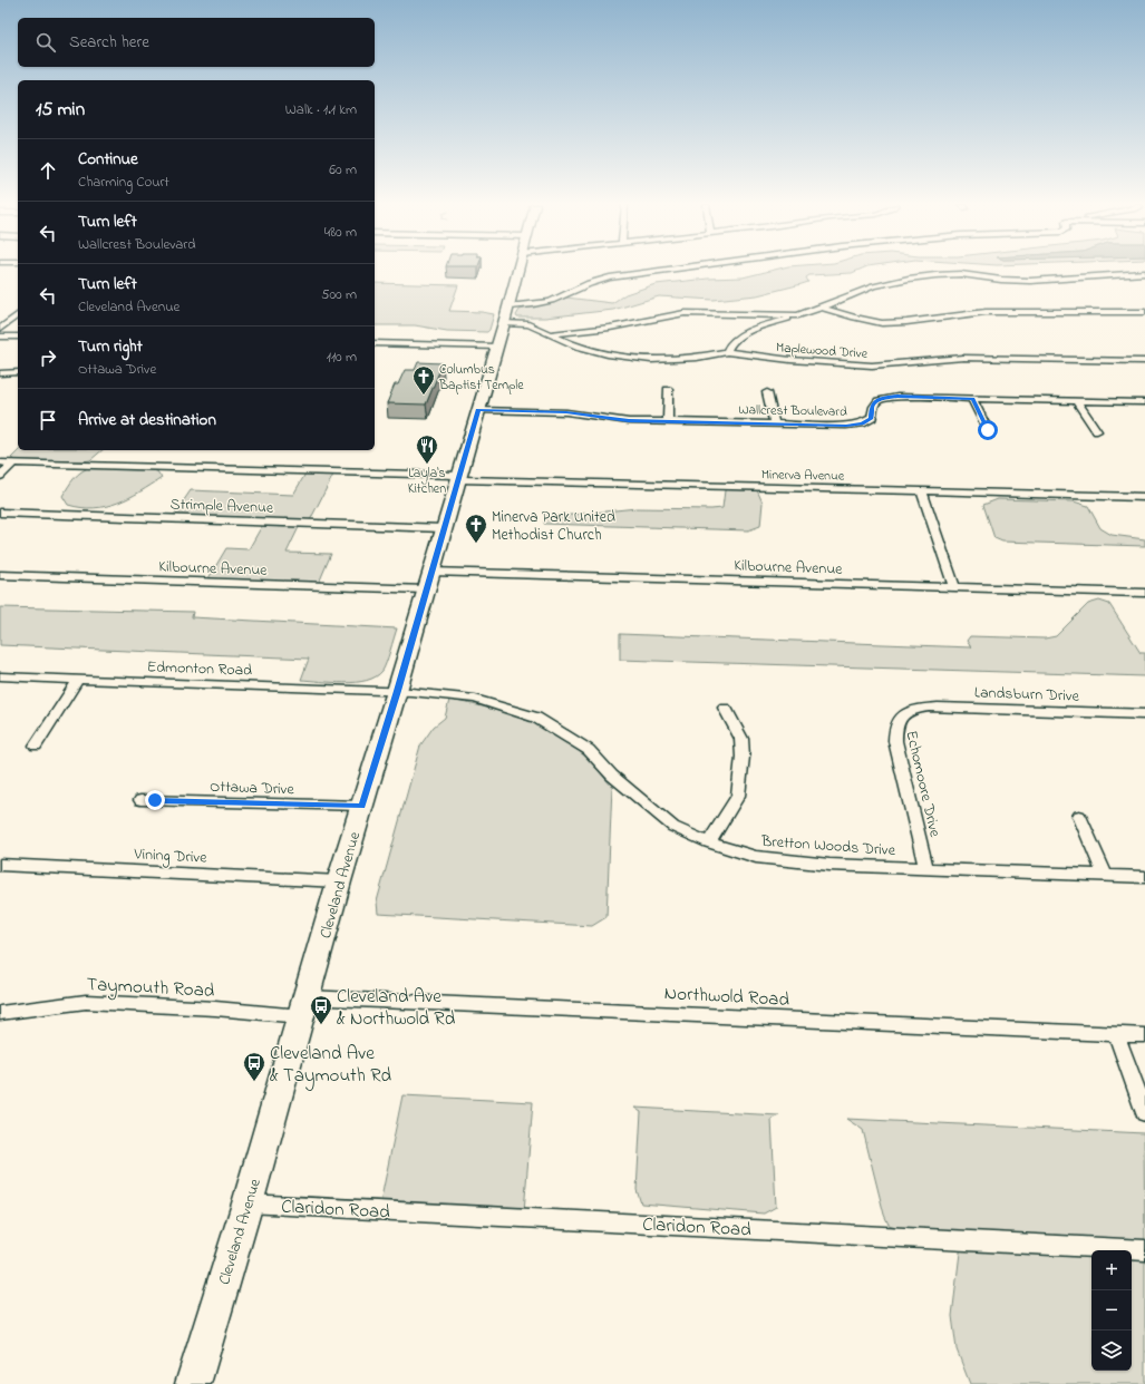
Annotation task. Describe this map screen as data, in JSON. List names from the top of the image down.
{
  "streets": {
    "main road": ["Cleveland Avenue"],
    "street": [
      "Maplewood Drive",
      "Wallcrest Boulevard",
      "Minerva Avenue",
      "Strimple Avenue",
      "Kilbourne Avenue",
      "Edmonton Road",
      "Landsburn Drive",
      "Echomoore Drive",
      "Ottawa Drive",
      "Bretton Woods Drive",
      "Vining Drive",
      "Taymouth Road",
      "Northwold Road",
      "Claridon Road"
    ]
  },
  "crossings": [
    ["Maplewood Drive", "Cleveland Avenue"],
    ["Wallcrest Boulevard", "Cleveland Avenue"],
    ["Minerva Avenue", "Cleveland Avenue"],
    ["Strimple Avenue", "Cleveland Avenue"],
    ["Kilbourne Avenue", "Cleveland Avenue"],
    ["Edmonton Road", "Bretton Woods Drive"],
    ["Edmonton Road", "Cleveland Avenue"],
    ["Landsburn Drive", "Echomoore Drive"],
    ["Echomoore Drive", "Bretton Woods Drive"],
    ["Ottawa Drive", "Cleveland Avenue"],
    ["Bretton Woods Drive", "Cleveland Avenue"],
    ["Vining Drive", "Cleveland Avenue"],
    ["Cleveland Avenue", "Taymouth Road"],
    ["Cleveland Avenue", "Northwold Road"],
    ["Cleveland Avenue", "Claridon Road"],
    ["Taymouth Road", "Northwold Road"]
  ],
  "places": {
    "church": ["Columbus Baptist Temple", "Minerva Park United Methodist Church"],
    "restaurant": ["Layla's Kitchen"],
    "bus stop": ["Cleveland Ave & Northwold Rd", "Cleveland Ave & Taymouth Rd"]
  },
  "page": {
    "search": "Search here",
    "heading": ["15 min", "Walk · 1.1 km"],
    "list": [
      ["Continue", "Charming Court", "60 m"],
      ["Turn left", "Wallcrest Boulevard", "480 m"],
      ["Turn left", "Cleveland Avenue", "500 m"],
      ["Turn right", "Ottawa Drive", "110 m"],
      "Arrive at destination"
    ],
    "map_buttons": ["+", "−"]
  }
}
